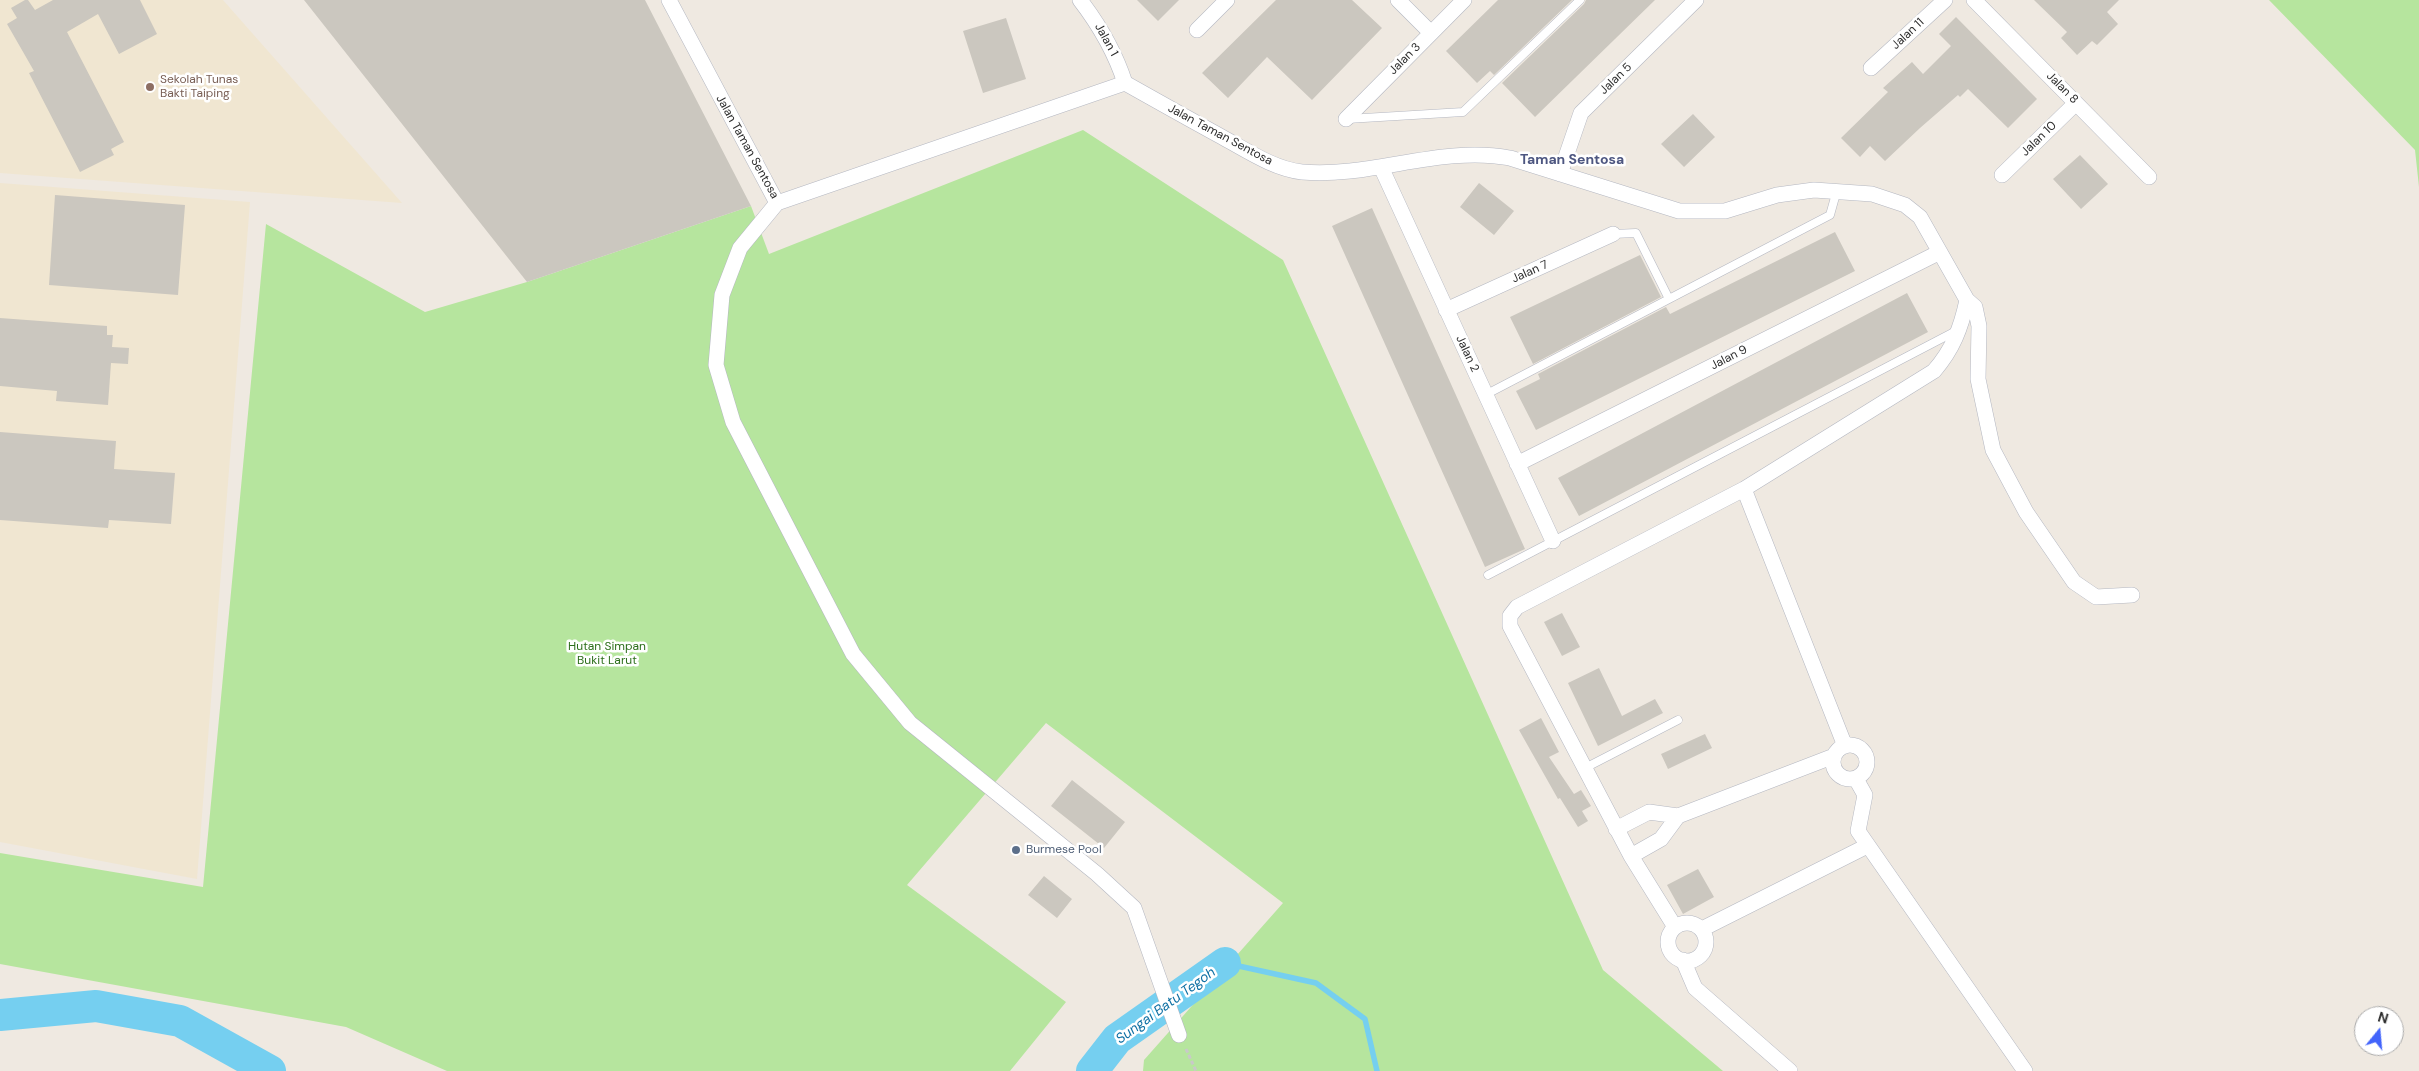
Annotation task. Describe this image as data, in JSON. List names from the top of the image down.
{
  "streets": {
    "street": [
      "Jalan 11",
      "Jalan 1",
      "Jalan 3",
      "Jalan 5",
      "Jalan 8",
      "Jalan Taman Sentosa",
      "Jalan 10",
      "Jalan 7",
      "Jalan 2",
      "Jalan 9"
    ]
  },
  "crossings": [
    ["Jalan 1", "Jalan Taman Sentosa"],
    ["Jalan 5", "Jalan Taman Sentosa"],
    ["Jalan 8", "Jalan 10"],
    ["Jalan Taman Sentosa", "Jalan 2"],
    ["Jalan Taman Sentosa", "Jalan 9"],
    ["Jalan 7", "Jalan 2"],
    ["Jalan 2", "Jalan 9"]
  ],
  "districts": ["Taman Sentosa"],
  "water": ["Sungai Batu Tegoh"],
  "parks": ["Hutan Simpan Bukit Larut"],
  "places": ["Sekolah Tunas Bakti Taiping", "Burmese Pool"],
  "north": "top"
}
